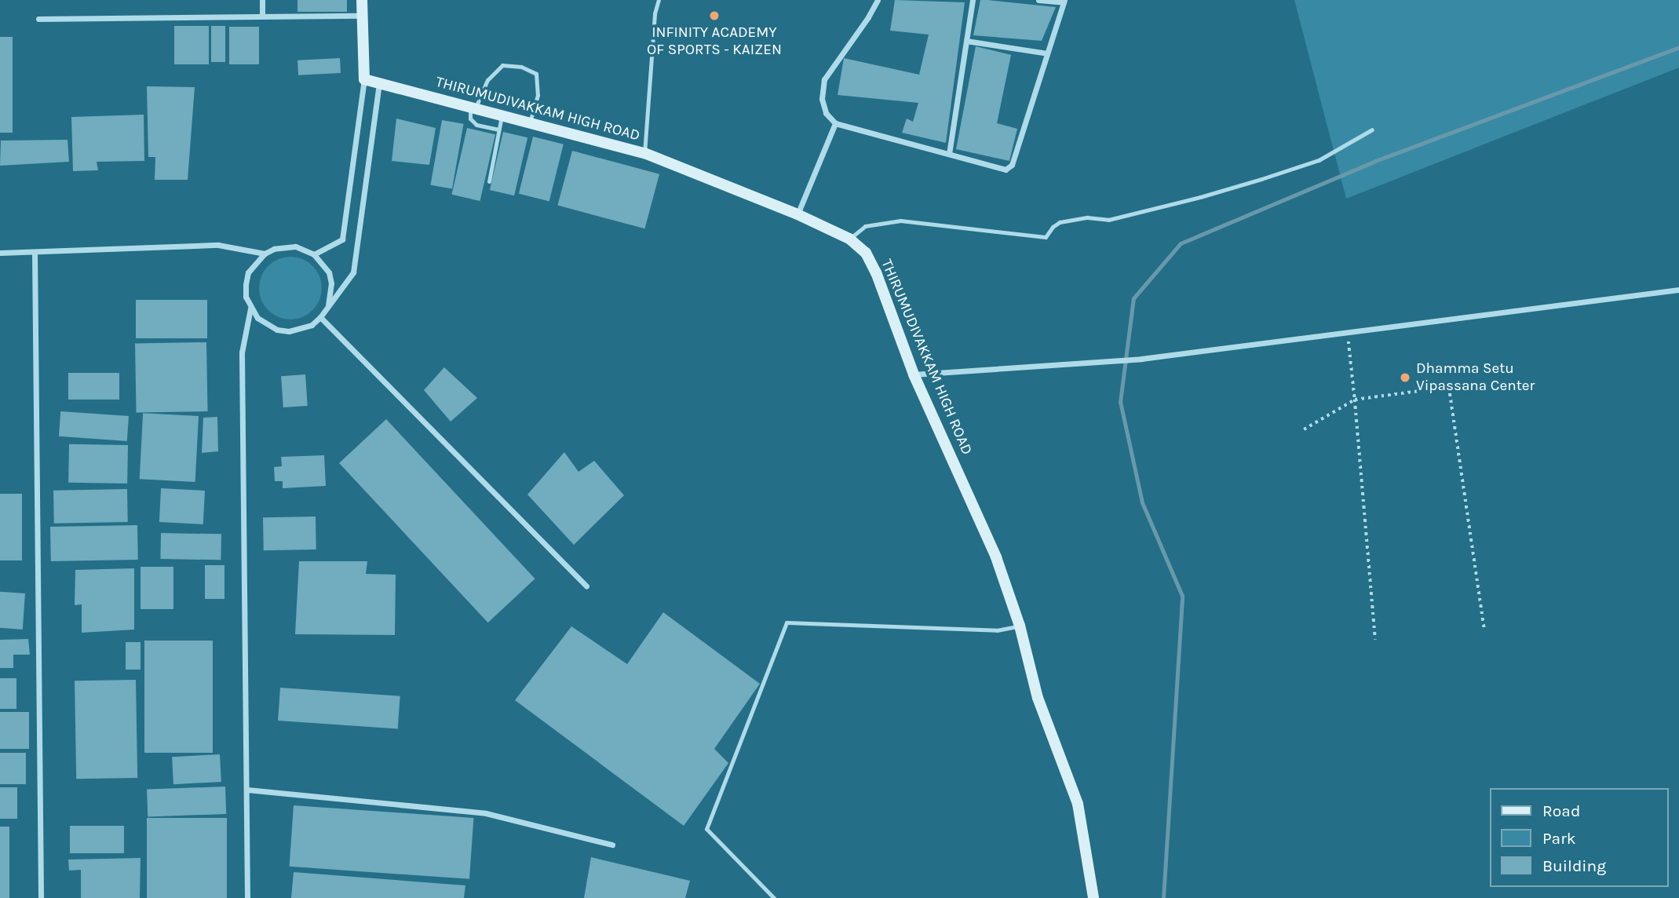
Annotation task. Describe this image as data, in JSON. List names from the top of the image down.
{
  "streets": {
    "main road": ["THIRUMUDIVAKKAM HIGH ROAD"]
  },
  "places": ["INFINITY ACADEMY OF SPORTS - KAIZEN", "Dhamma Setu Vipassana Center"],
  "legend": ["Road", "Park", "Building"]
}
